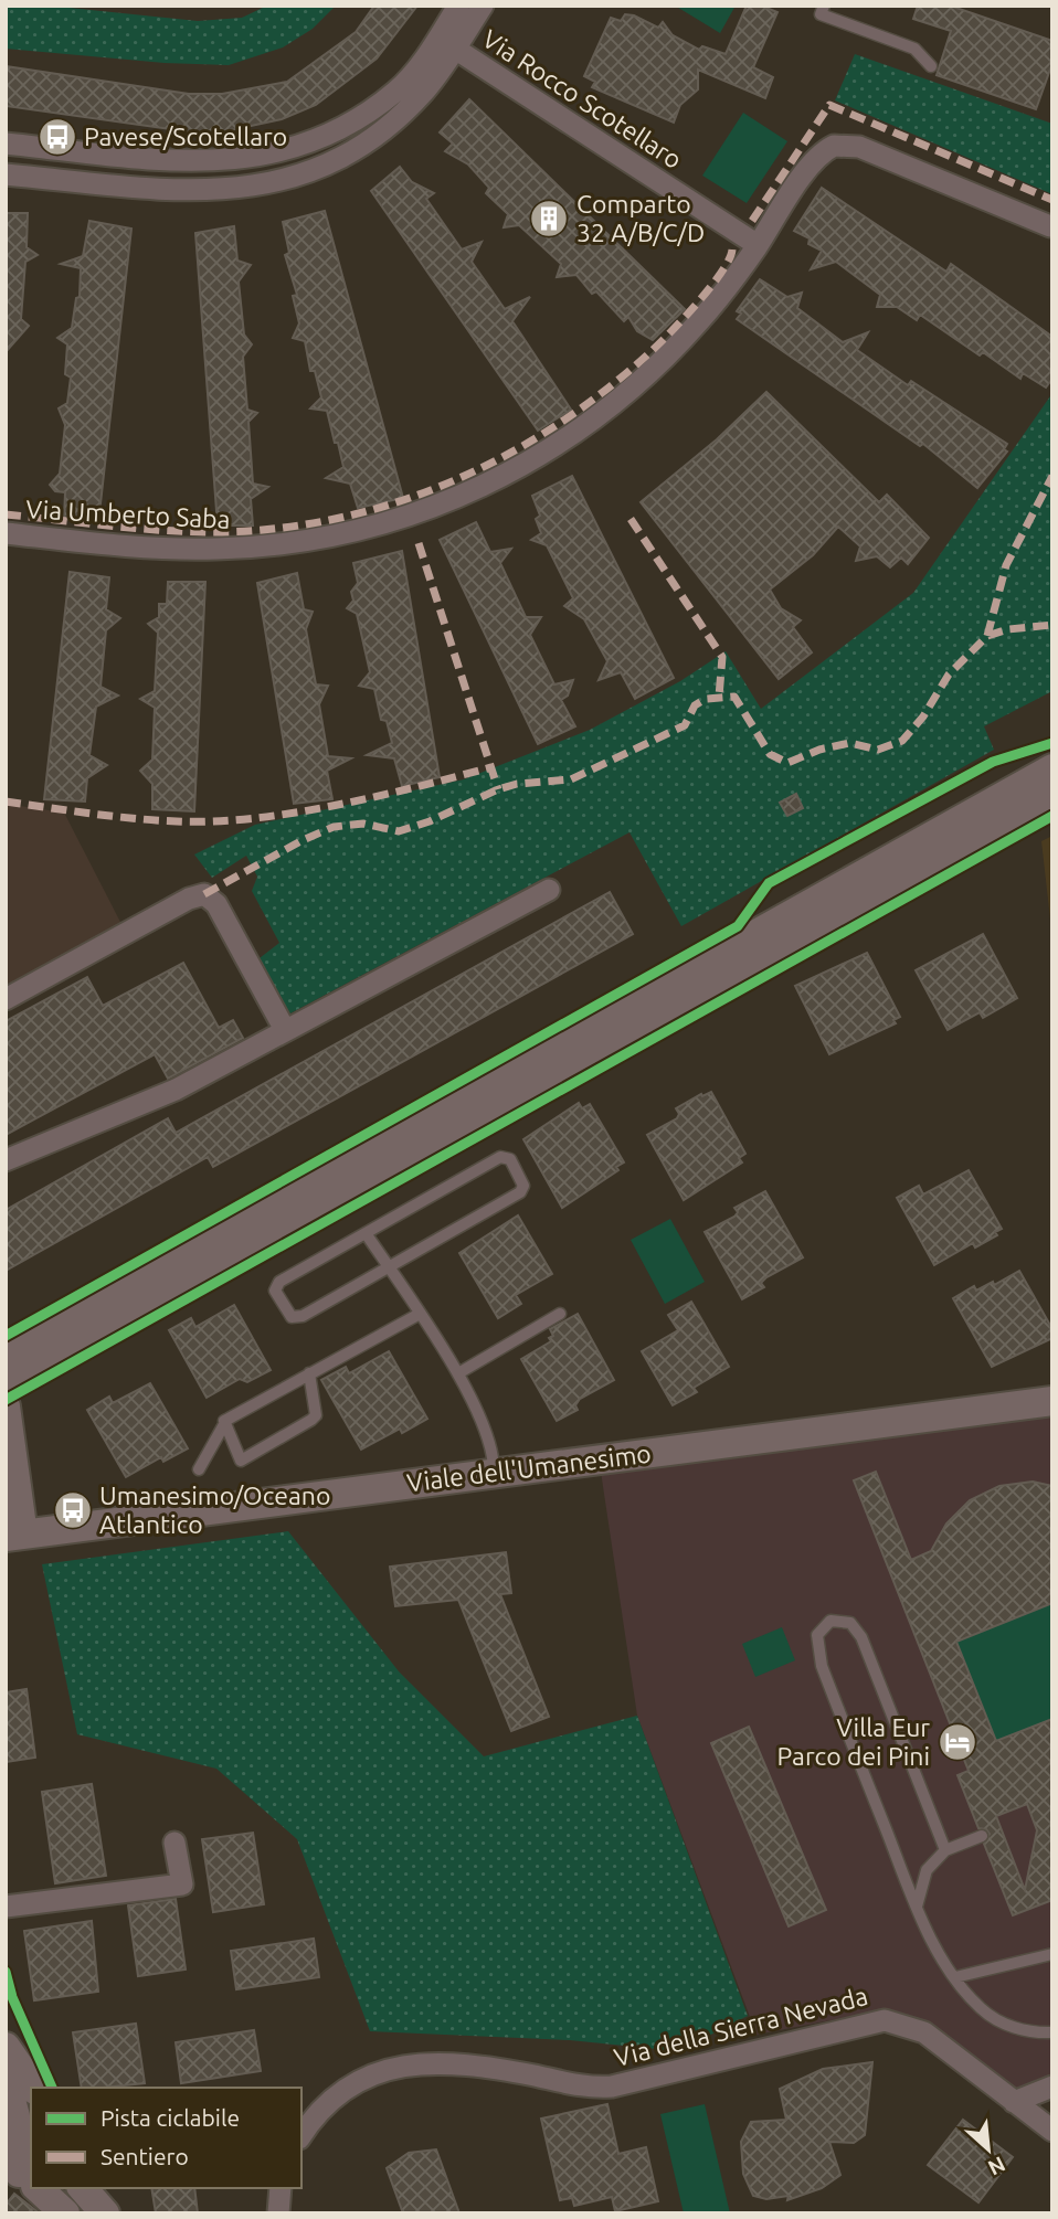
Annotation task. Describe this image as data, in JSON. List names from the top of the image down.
{
  "streets": {
    "main road": ["Viale dell'Umanesimo"],
    "street": ["Via Rocco Scotellaro", "Via Umberto Saba", "Via della Sierra Nevada"]
  },
  "crossings": [
    ["Via Rocco Scotellaro", "Via Umberto Saba"]
  ],
  "places": {
    "bus stop": ["Pavese/Scotellaro", "Umanesimo/Oceano Atlantico"],
    "building": ["Comparto 32 A/B/C/D"],
    "hotel": ["Villa Eur Parco dei Pini"]
  },
  "legend": ["Pista ciclabile", "Sentiero"],
  "north": "bottom right"
}
